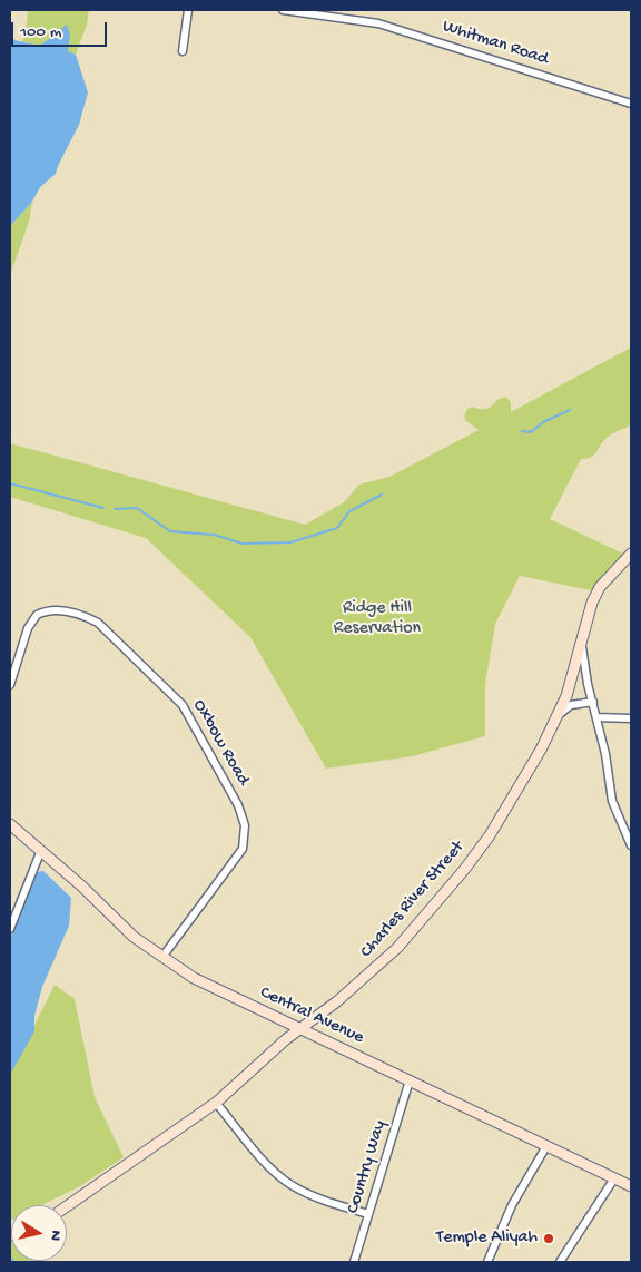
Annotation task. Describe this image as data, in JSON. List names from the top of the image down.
{
  "streets": {
    "street": [
      "Whitman Road",
      "Oxbow Road",
      "Charles River Street",
      "Central Avenue",
      "Country Way"
    ]
  },
  "crossings": [
    ["Oxbow Road", "Central Avenue"],
    ["Charles River Street", "Central Avenue"],
    ["Central Avenue", "Country Way"]
  ],
  "parks": ["Ridge Hill Reservation"],
  "places": ["Temple Aliyah"],
  "scale_bar": "100 m",
  "north": "right"
}
